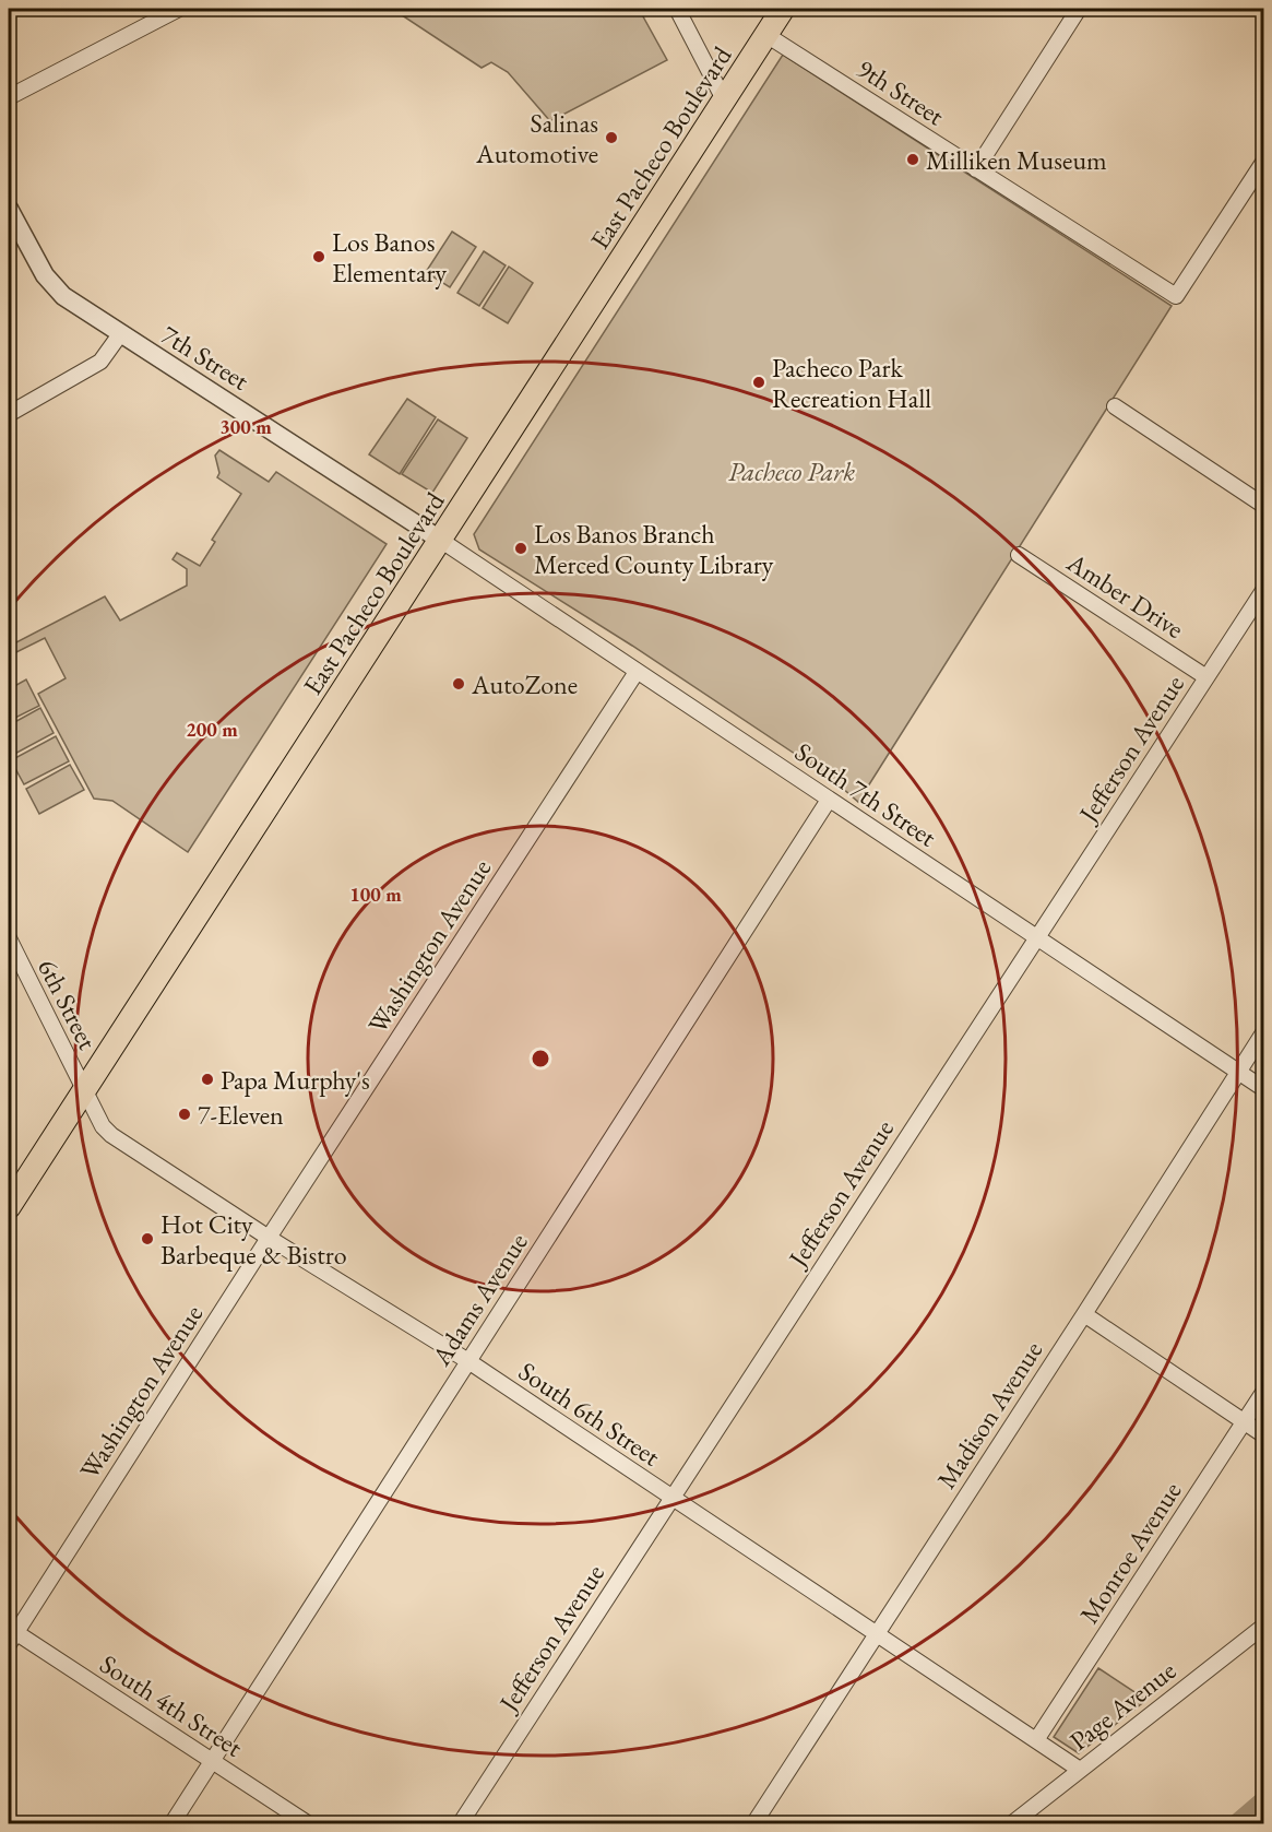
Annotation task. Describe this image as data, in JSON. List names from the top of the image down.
{
  "streets": {
    "highway": ["East Pacheco Boulevard"],
    "street": [
      "9th Street",
      "7th Street",
      "Amber Drive",
      "Jefferson Avenue",
      "South 7th Street",
      "Washington Avenue",
      "6th Street",
      "Adams Avenue",
      "South 6th Street",
      "Madison Avenue",
      "Monroe Avenue",
      "South 4th Street",
      "Page Avenue"
    ]
  },
  "crossings": [
    ["9th Street", "East Pacheco Boulevard"],
    ["East Pacheco Boulevard", "7th Street"],
    ["East Pacheco Boulevard", "South 7th Street"],
    ["East Pacheco Boulevard", "6th Street"],
    ["East Pacheco Boulevard", "South 6th Street"],
    ["7th Street", "South 7th Street"],
    ["Amber Drive", "Jefferson Avenue"],
    ["Jefferson Avenue", "South 7th Street"],
    ["Jefferson Avenue", "South 6th Street"],
    ["South 7th Street", "Washington Avenue"],
    ["South 7th Street", "Adams Avenue"],
    ["South 7th Street", "Madison Avenue"],
    ["Washington Avenue", "South 6th Street"],
    ["Washington Avenue", "South 4th Street"],
    ["6th Street", "South 6th Street"],
    ["Adams Avenue", "South 6th Street"],
    ["Adams Avenue", "South 4th Street"],
    ["South 6th Street", "Madison Avenue"],
    ["South 6th Street", "Monroe Avenue"],
    ["South 6th Street", "Page Avenue"]
  ],
  "parks": ["Pacheco Park"],
  "places": [
    "Salinas Automotive",
    "Milliken Museum",
    "Los Banos Elementary",
    "Pacheco Park Recreation Hall",
    "Los Banos Branch Merced County Library",
    "AutoZone",
    "Papa Murphy's",
    "7-Eleven",
    "Hot City Barbeque & Bistro"
  ],
  "rings": ["300 m", "200 m", "100 m"]
}
